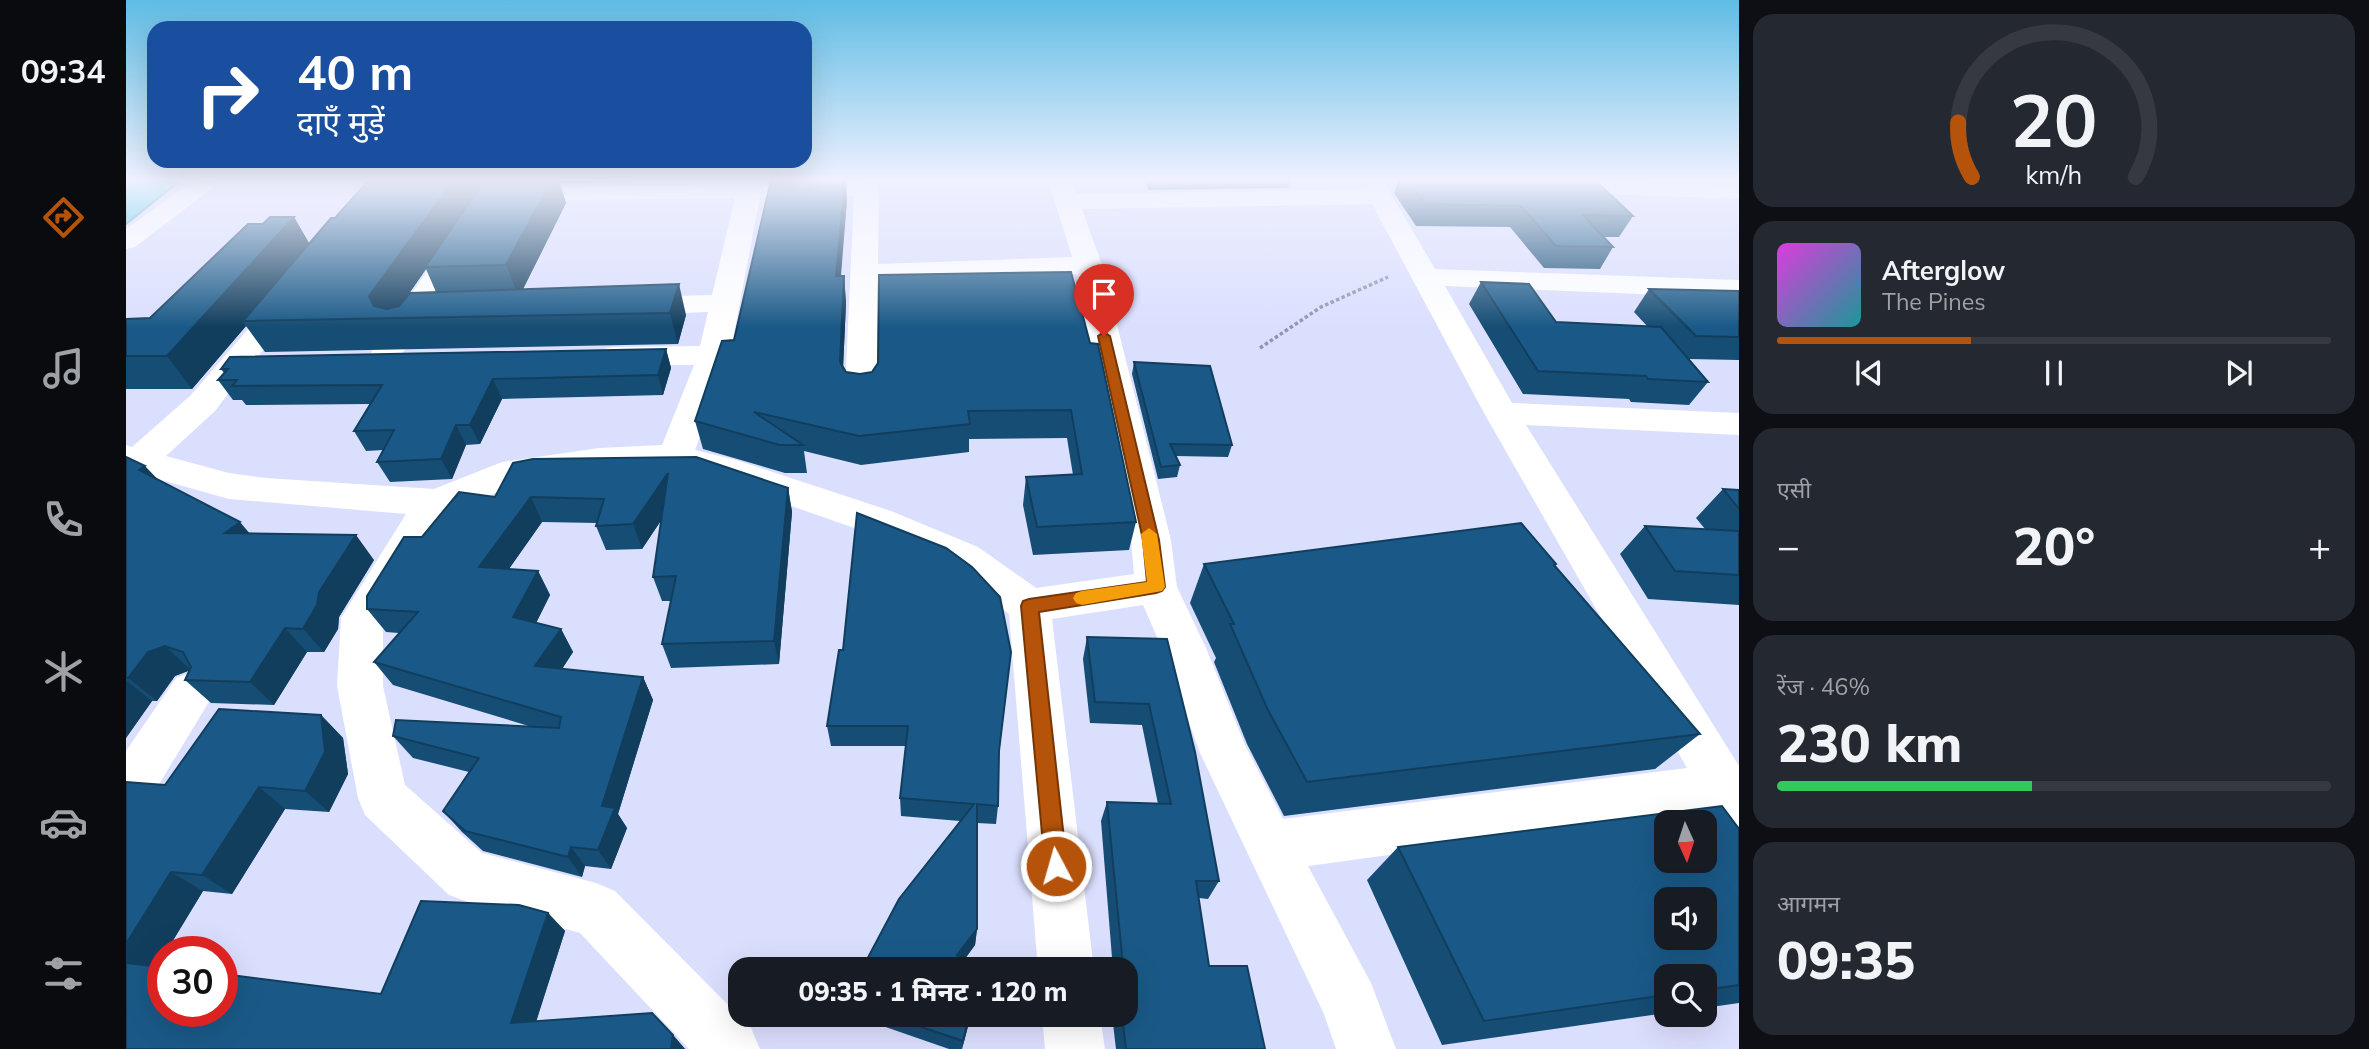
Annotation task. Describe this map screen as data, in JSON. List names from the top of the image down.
{
  "north": "bottom",
  "page": {
    "tabs": "09:34",
    "turn": ["40 m", "दाएँ मुड़ें"],
    "song": ["Afterglow", "The Pines"],
    "tile": [
      "एसी",
      ["रेंज · 46%", "230 km"],
      ["आगमन", "09:35"]
    ],
    "heat": ["−", "20°", "+"],
    "limit": "30",
    "trip": "09:35 · 1 मिनट · 120 m",
    "gauge": ["20", "km/h"]
  }
}
